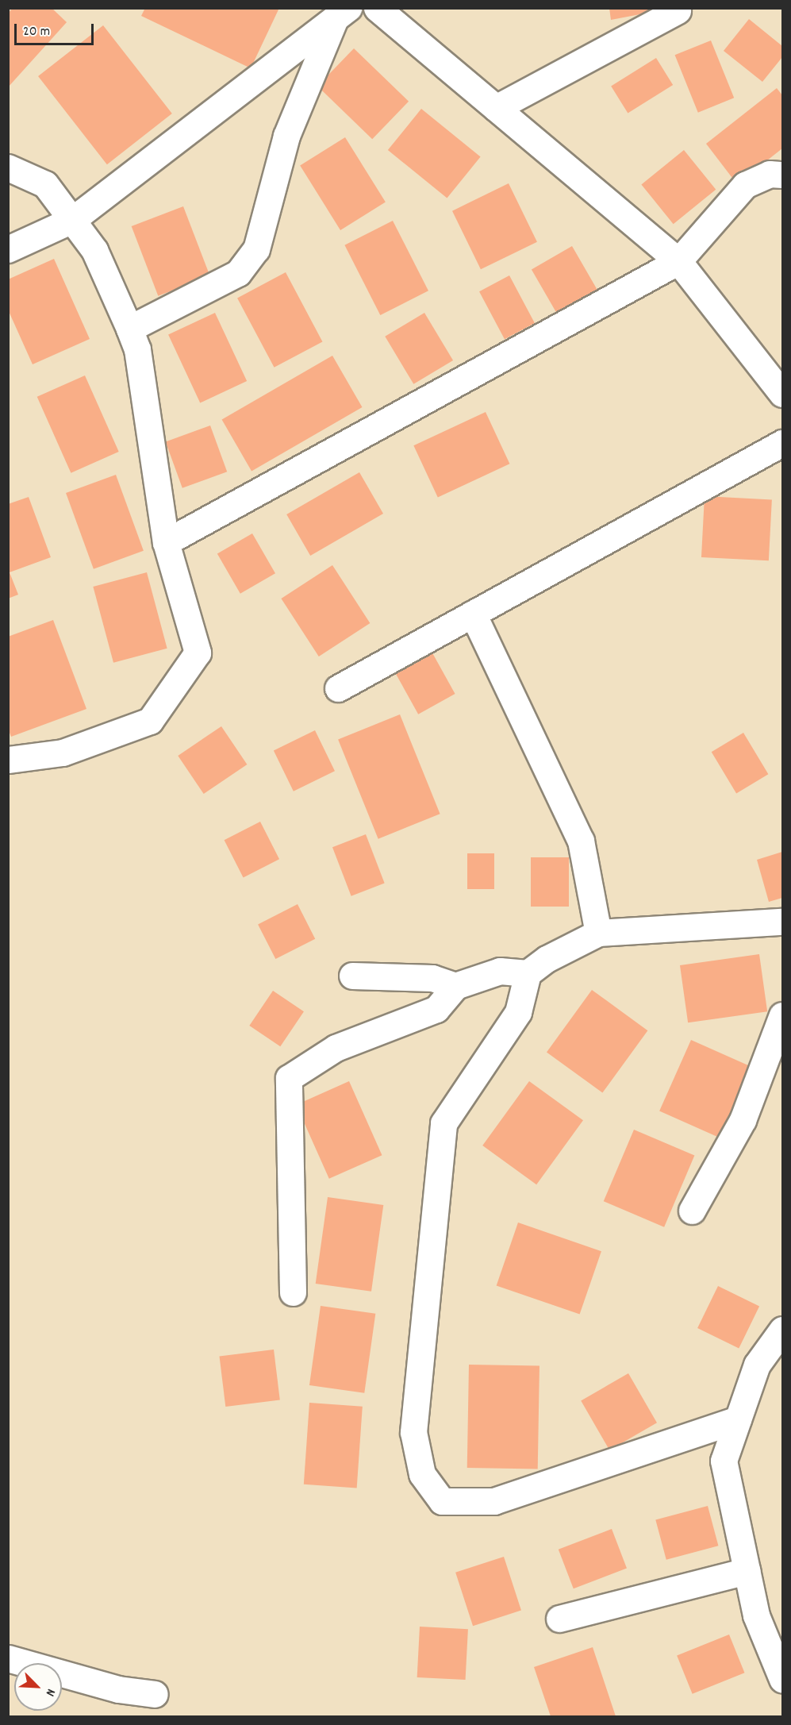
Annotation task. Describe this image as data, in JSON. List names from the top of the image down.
{
  "scale_bar": "20 m",
  "north": "bottom right"
}
